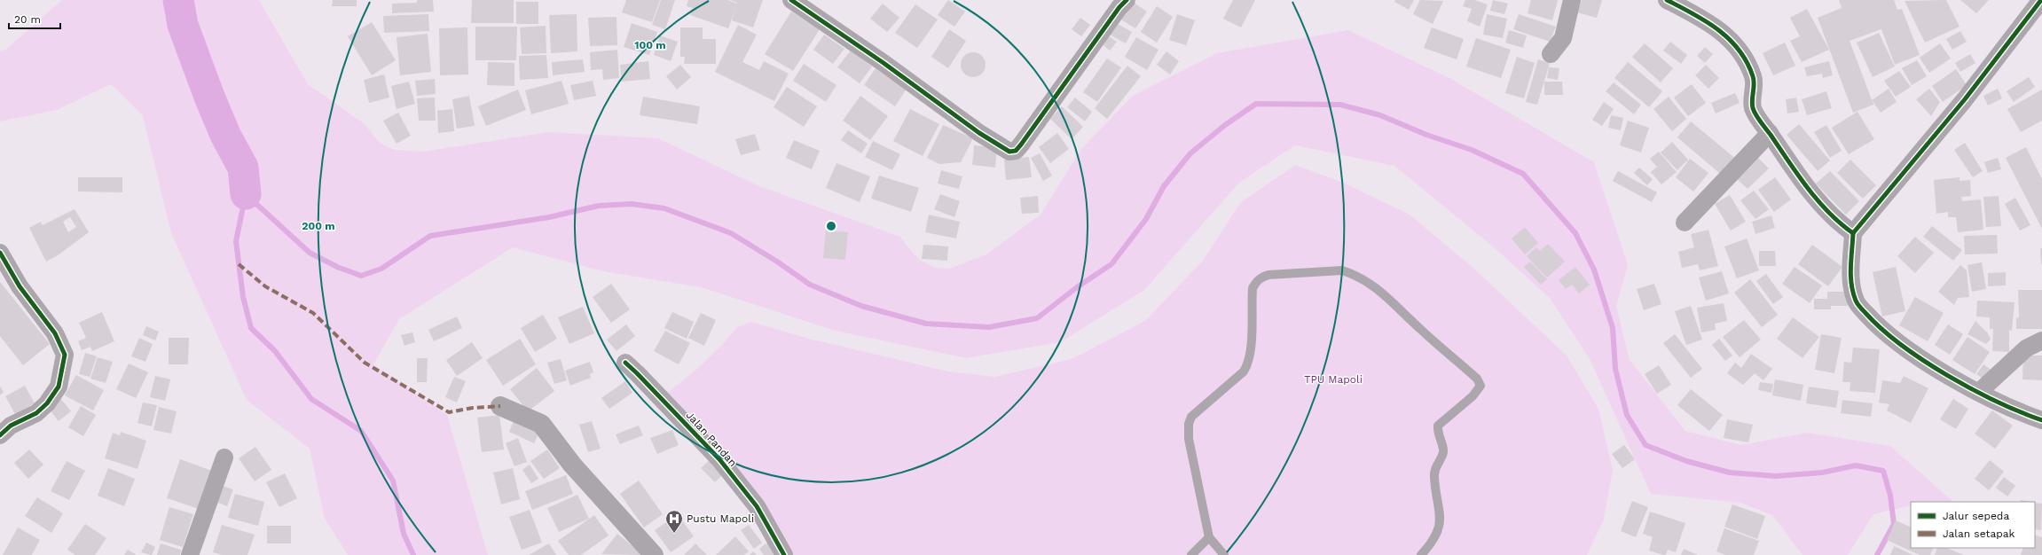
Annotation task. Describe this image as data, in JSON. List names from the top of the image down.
{
  "streets": {
    "street": ["Jalan Pandan"]
  },
  "parks": ["TPU Mapoli"],
  "places": {
    "hospital": ["Pustu Mapoli"]
  },
  "legend": ["Jalur sepeda", "Jalan setapak"],
  "scale_bar": "20 m",
  "rings": ["100 m", "200 m"]
}
